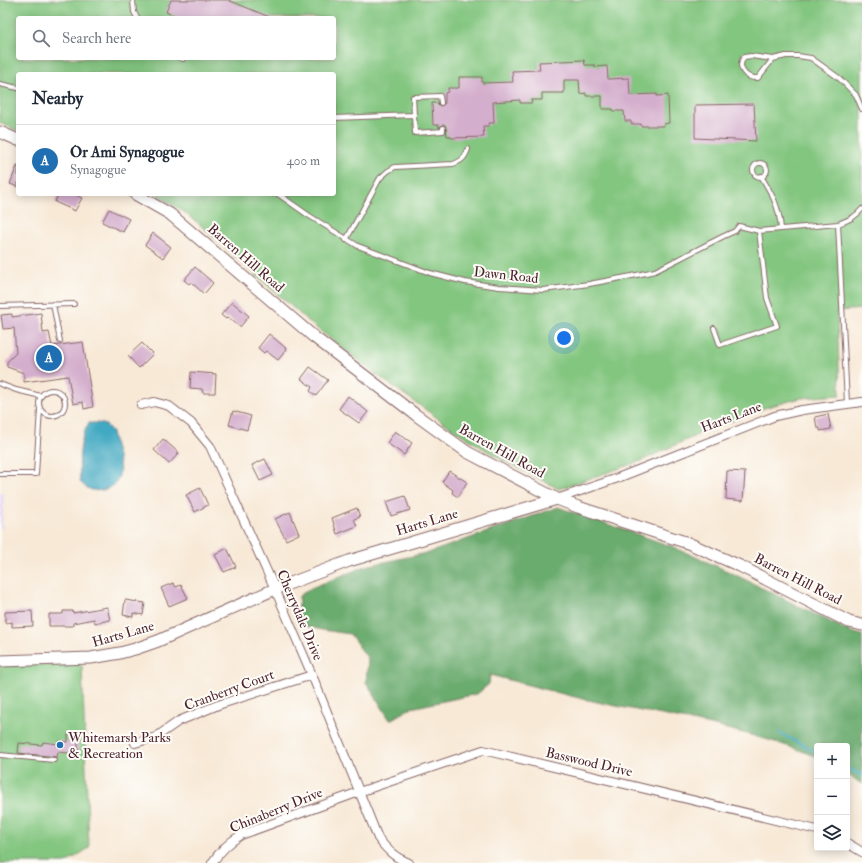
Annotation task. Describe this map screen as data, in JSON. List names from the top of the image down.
{
  "streets": {
    "street": [
      "Barren Hill Road",
      "Harts Lane",
      "Cherrydale Drive",
      "Cranberry Court",
      "Basswood Drive",
      "Chinaberry Drive"
    ],
    "lane": ["Dawn Road"]
  },
  "crossings": [
    ["Barren Hill Road", "Harts Lane"],
    ["Harts Lane", "Cherrydale Drive"],
    ["Cherrydale Drive", "Cranberry Court"],
    ["Cherrydale Drive", "Basswood Drive"],
    ["Cherrydale Drive", "Chinaberry Drive"],
    ["Basswood Drive", "Chinaberry Drive"]
  ],
  "places": ["Whitemarsh Parks & Recreation"],
  "page": {
    "search": "Search here",
    "heading": "Nearby",
    "list": [
      {
        "mark": "A",
        "name": "Or Ami Synagogue",
        "note": "Synagogue",
        "value": "400 m"
      }
    ],
    "pins": "A",
    "map_buttons": ["+", "−"]
  }
}
